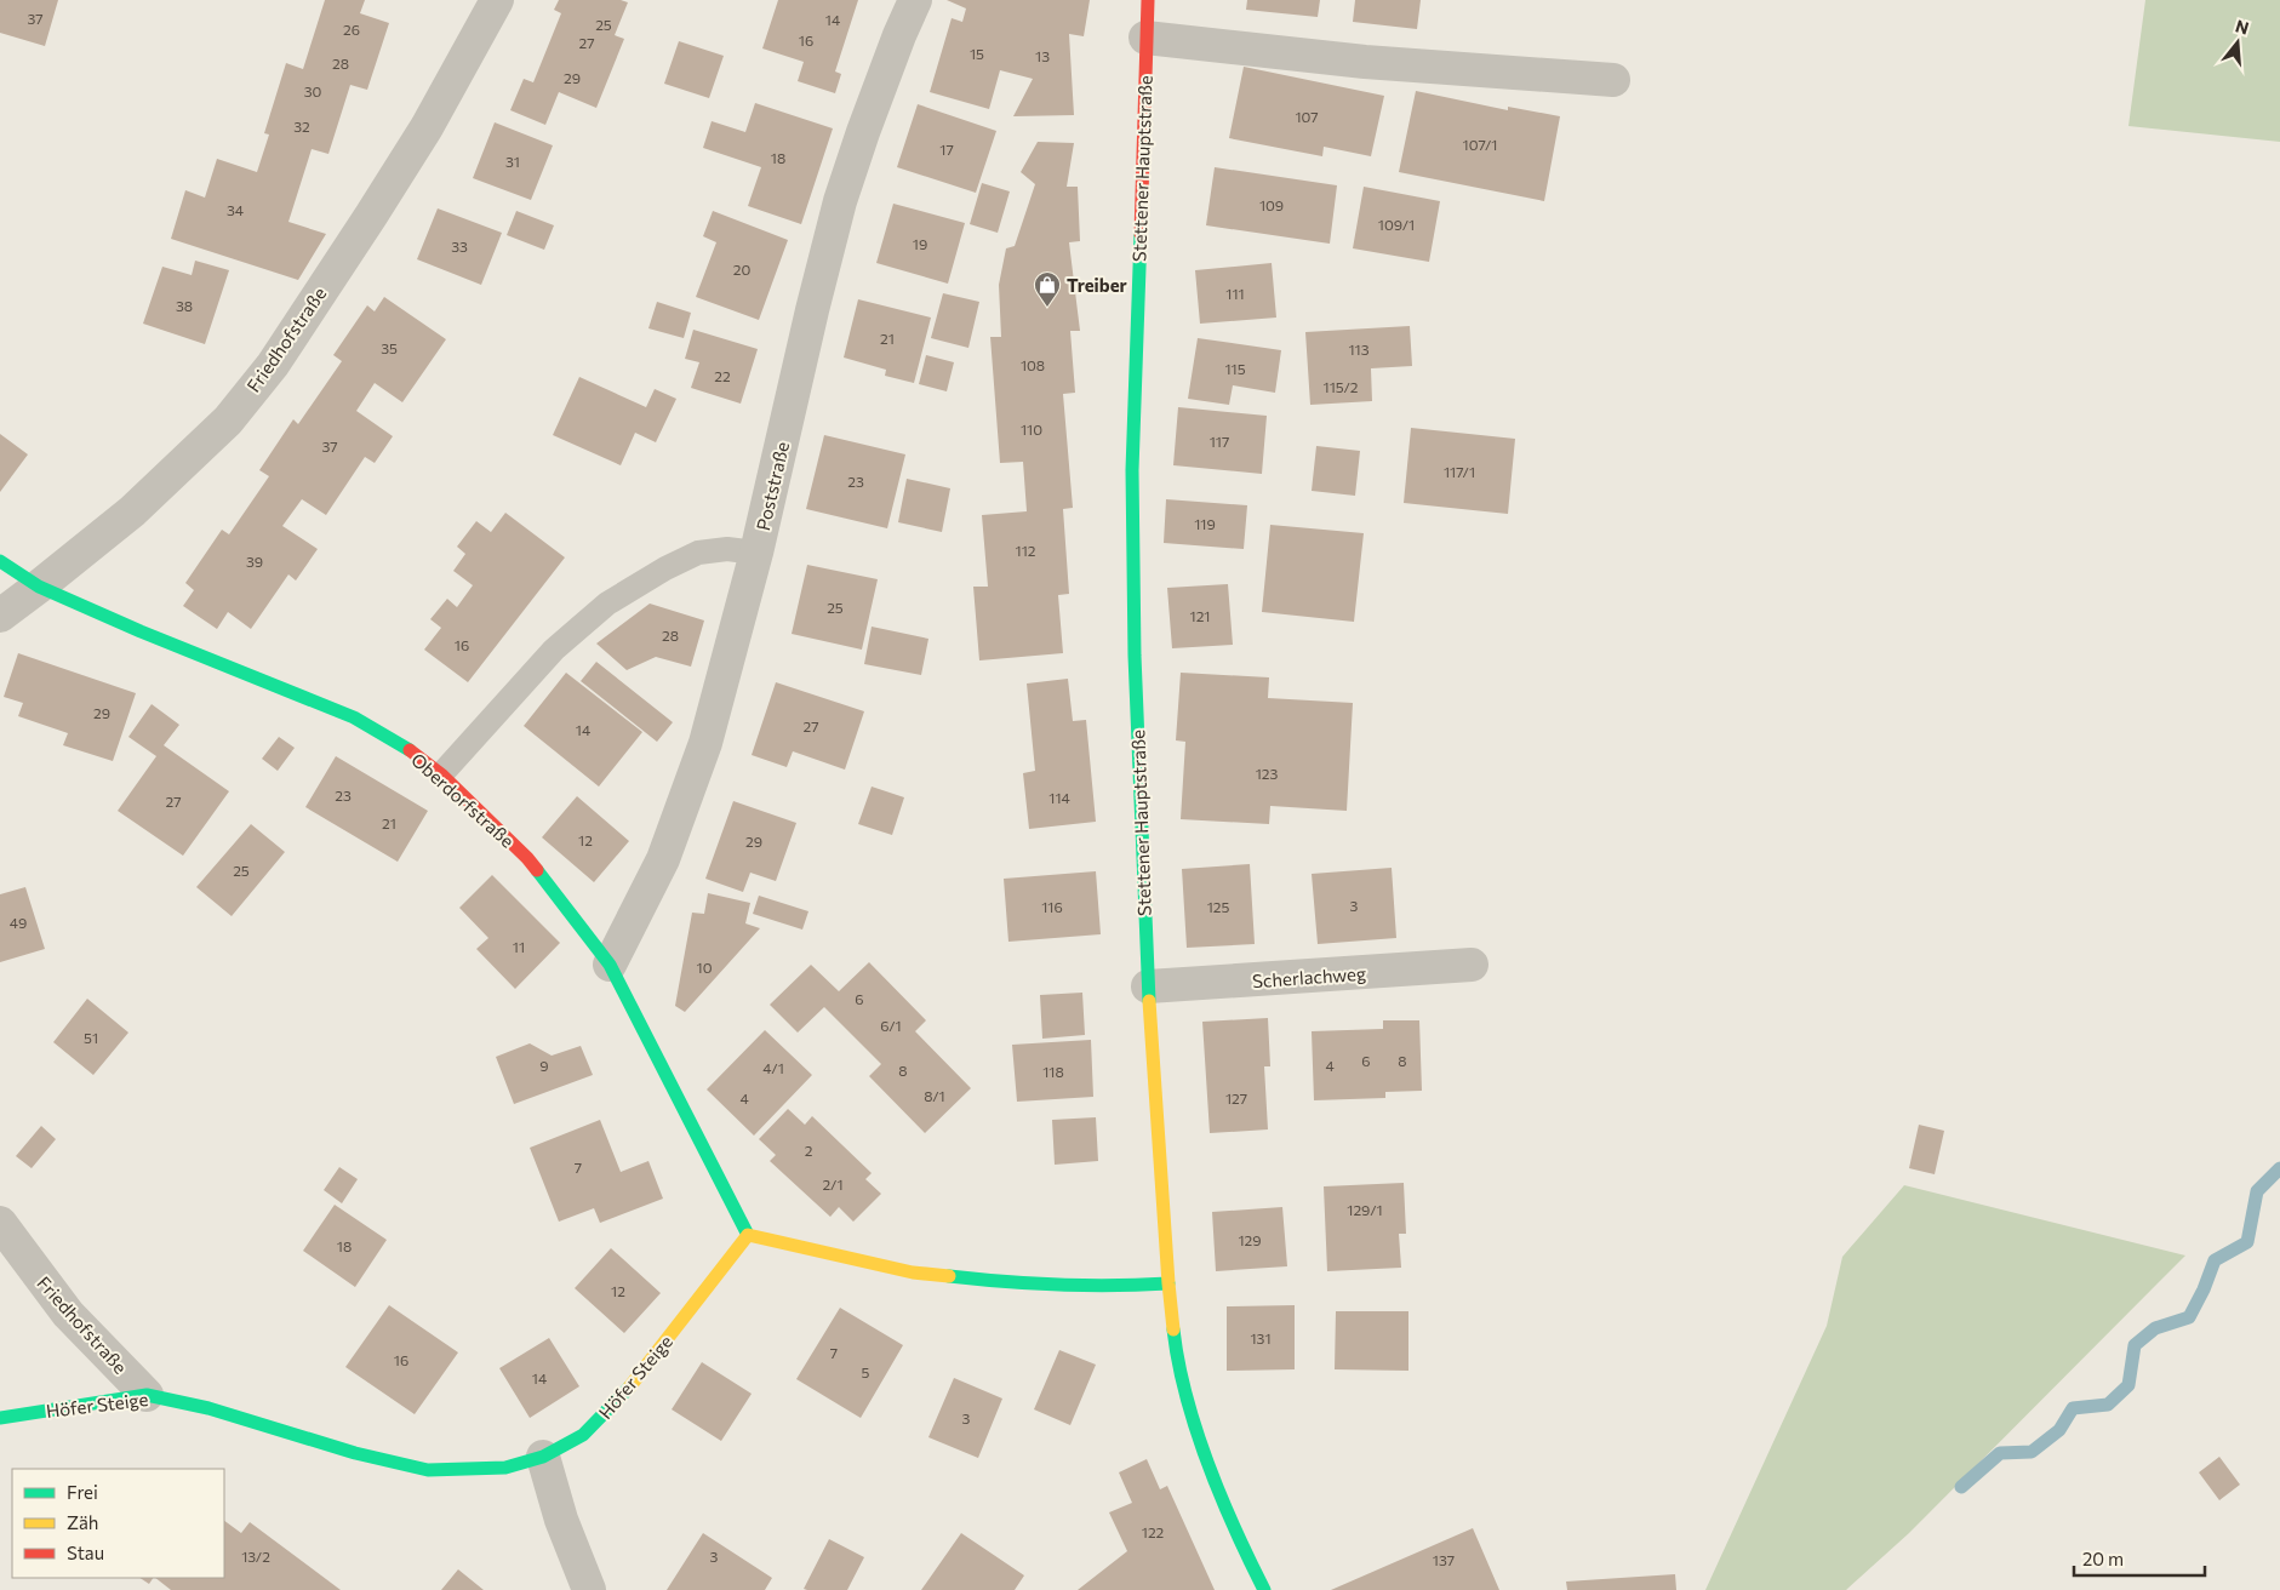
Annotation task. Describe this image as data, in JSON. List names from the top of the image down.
{
  "streets": {
    "street": [
      "Stettener Hauptstraße",
      "Friedhofstraße",
      "Poststraße",
      "Oberdorfstraße",
      "Scherlachweg",
      "Höfer Steige"
    ]
  },
  "crossings": [
    ["Stettener Hauptstraße", "Scherlachweg"],
    ["Friedhofstraße", "Oberdorfstraße"],
    ["Friedhofstraße", "Höfer Steige"],
    ["Poststraße", "Oberdorfstraße"],
    ["Oberdorfstraße", "Höfer Steige"]
  ],
  "places": {
    "shop": ["Treiber"]
  },
  "house_numbers": [
    "37",
    "14",
    "25",
    "26",
    "16",
    "27",
    "15",
    "13",
    "28",
    "29",
    "30",
    "107",
    "32",
    "107/1",
    "17",
    "18",
    "31",
    "109",
    "34",
    "109/1",
    "19",
    "33",
    "20",
    "111",
    "38",
    "21",
    "35",
    "113",
    "108",
    "115",
    "22",
    "115/2",
    "110",
    "117",
    "37",
    "117/1",
    "23",
    "119",
    "112",
    "39",
    "25",
    "121",
    "28",
    "16",
    "29",
    "27",
    "14",
    "123",
    "23",
    "114",
    "27",
    "21",
    "12",
    "29",
    "25",
    "3",
    "116",
    "125",
    "49",
    "11",
    "10",
    "6",
    "6/1",
    "51",
    "6",
    "8",
    "9",
    "4",
    "4/1",
    "8",
    "118",
    "8/1",
    "4",
    "127",
    "2",
    "7",
    "2/1",
    "129/1",
    "129",
    "18",
    "12",
    "131",
    "7",
    "16",
    "5",
    "14",
    "3",
    "122",
    "13/2",
    "3",
    "137"
  ],
  "legend": ["Frei", "Zäh", "Stau"],
  "scale_bar": "20 m",
  "north": "top"
}
